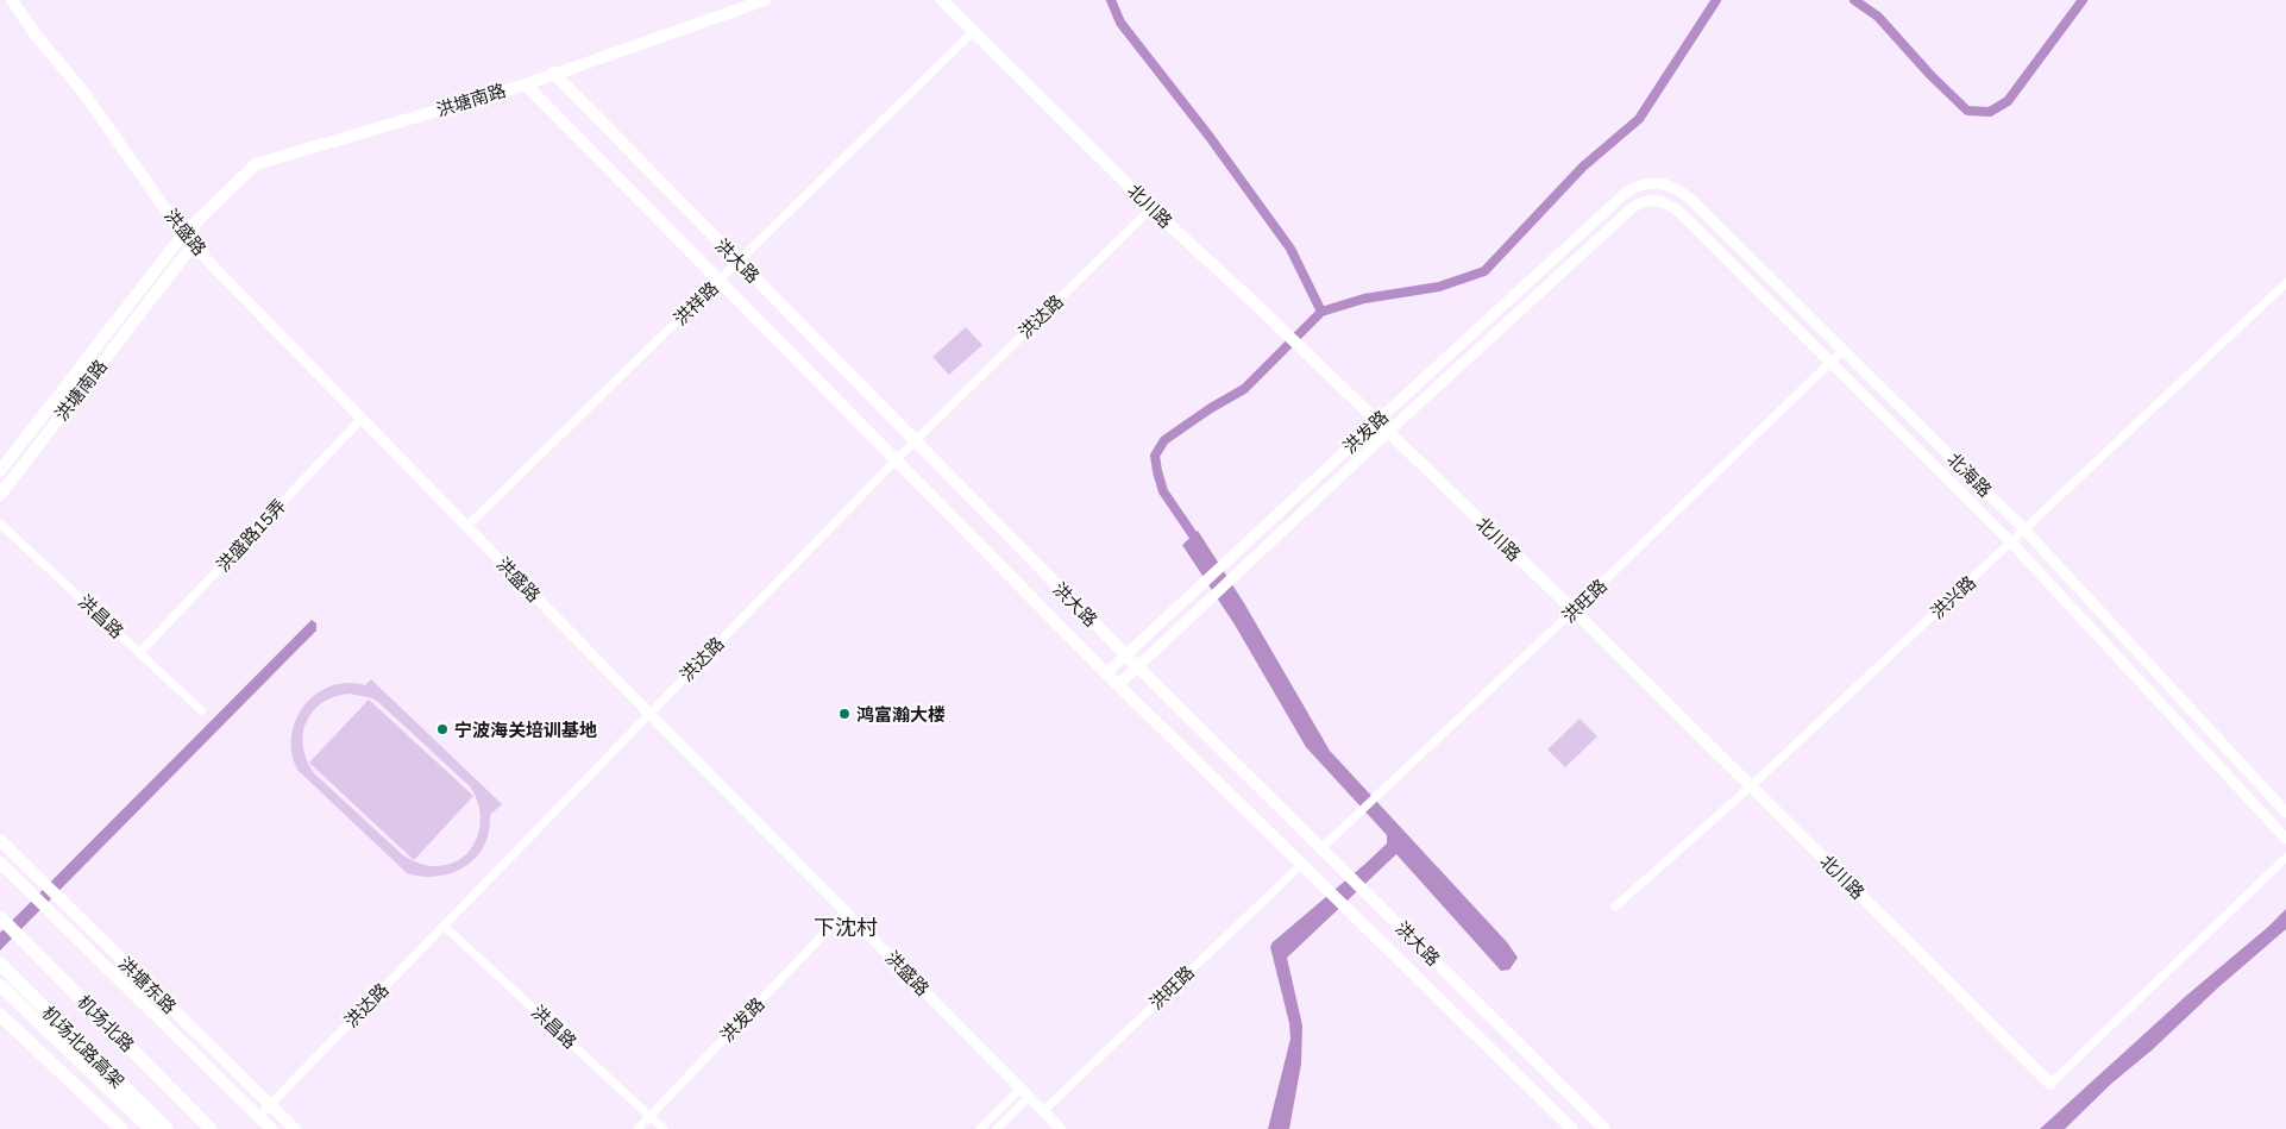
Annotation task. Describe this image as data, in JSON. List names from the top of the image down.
{
  "streets": {
    "main road": [
      "洪塘南路",
      "北川路",
      "洪盛路",
      "洪大路",
      "洪塘东路",
      "机场北路",
      "机场北路高架"
    ],
    "street": [
      "洪祥路",
      "洪达路",
      "洪发路",
      "北海路",
      "洪盛路15弄",
      "洪兴路",
      "洪旺路",
      "洪昌路"
    ]
  },
  "crossings": [
    ["洪塘南路", "洪盛路"],
    ["洪塘南路", "洪大路"],
    ["北川路", "洪祥路"],
    ["北川路", "洪达路"],
    ["北川路", "洪发路"],
    ["北川路", "洪兴路"],
    ["北川路", "洪旺路"],
    ["洪盛路", "洪祥路"],
    ["洪盛路", "洪达路"],
    ["洪盛路", "洪发路"],
    ["洪盛路", "洪盛路15弄"],
    ["洪盛路", "洪旺路"],
    ["洪大路", "洪祥路"],
    ["洪大路", "洪达路"],
    ["洪大路", "洪发路"],
    ["洪大路", "洪旺路"],
    ["洪达路", "洪昌路"],
    ["洪达路", "洪塘东路"],
    ["洪发路", "北海路"],
    ["洪发路", "洪昌路"],
    ["北海路", "洪兴路"],
    ["北海路", "洪旺路"],
    ["洪盛路15弄", "洪昌路"]
  ],
  "districts": ["下沈村"],
  "places": ["鸿富瀚大楼", "宁波海关培训基地"]
}
